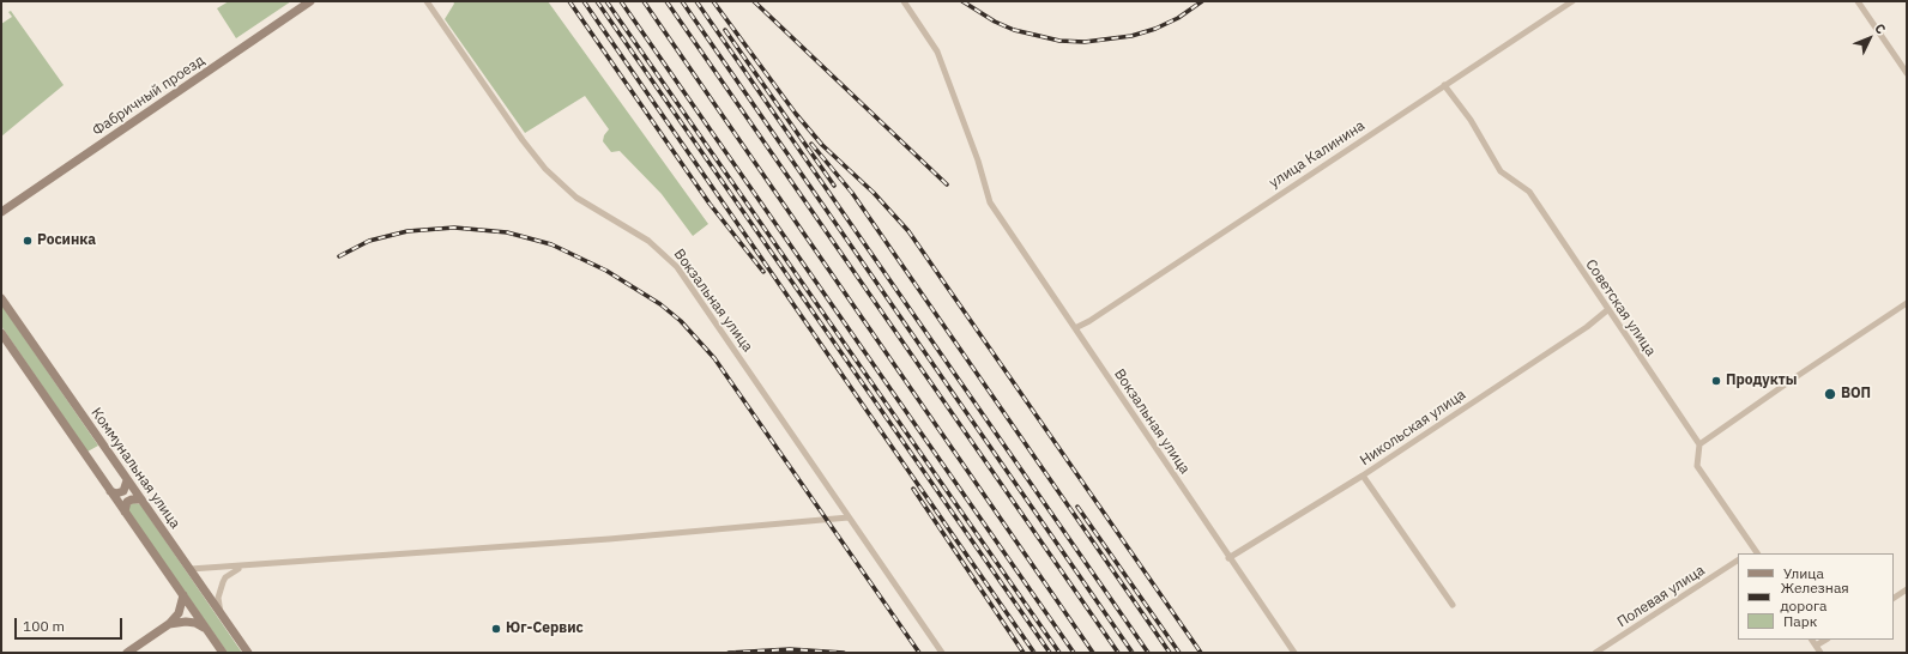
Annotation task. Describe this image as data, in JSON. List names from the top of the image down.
{
  "streets": {
    "main road": ["Фабричный проезд", "Коммунальная улица"],
    "street": [
      "улица Калинина",
      "Вокзальная улица",
      "Советская улица",
      "Никольская улица",
      "Полевая улица"
    ]
  },
  "crossings": [
    ["улица Калинина", "Вокзальная улица"],
    ["улица Калинина", "Советская улица"],
    ["Вокзальная улица", "Никольская улица"],
    ["Советская улица", "Никольская улица"]
  ],
  "places": [
    "Росинка",
    "Продукты",
    "ВОП",
    "Юг-Сервис"
  ],
  "legend": ["Улица", "Железная дорога", "Парк"],
  "scale_bar": "100 m",
  "north": "top right"
}
